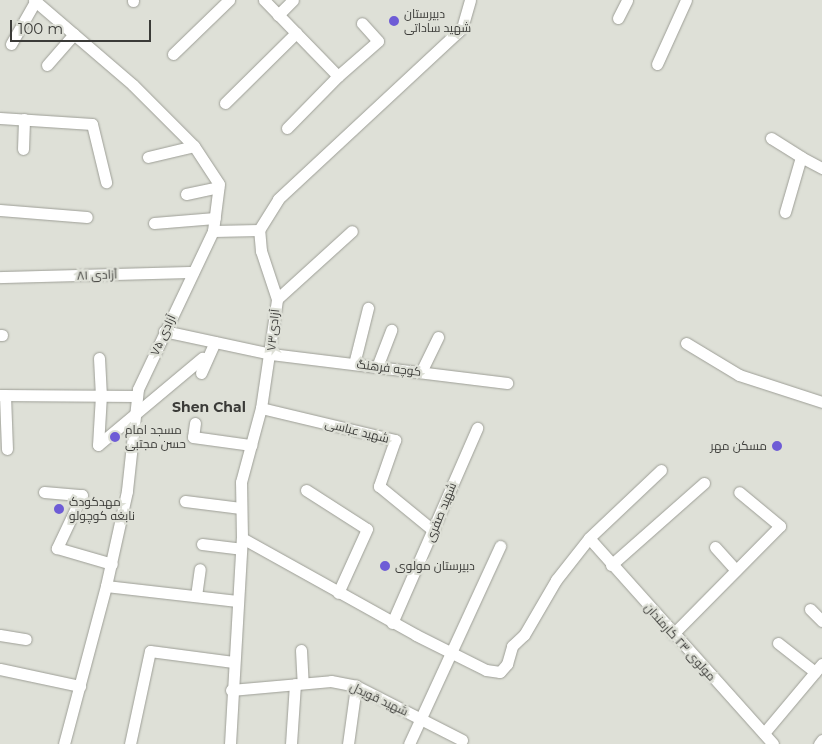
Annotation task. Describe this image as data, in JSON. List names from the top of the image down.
{
  "streets": {
    "street": [
      "آزادی ۸۱",
      "آزادی۷۳",
      "آزادی ۷۵",
      "کوچه فرهنگ",
      "شهید عباسی",
      "شهید صفری",
      "مولوی ۲۳ کارمندان",
      "شهید قویدل"
    ]
  },
  "crossings": [
    ["آزادی ۸۱", "آزادی ۷۵"],
    ["آزادی۷۳", "کوچه فرهنگ"],
    ["آزادی۷۳", "شهید عباسی"],
    ["آزادی۷۳", "شهید قویدل"],
    ["آزادی ۷۵", "کوچه فرهنگ"],
    ["شهید عباسی", "شهید صفری"]
  ],
  "districts": ["Shen Chal"],
  "places": [
    "دبیرستان شهید ساداتی",
    "مسجد امام حسن مجتبی",
    "مسکن مهر",
    "مهدکودک نابغه کوچولو",
    "دبیرستان مولوی"
  ],
  "scale_bar": "100 m"
}
